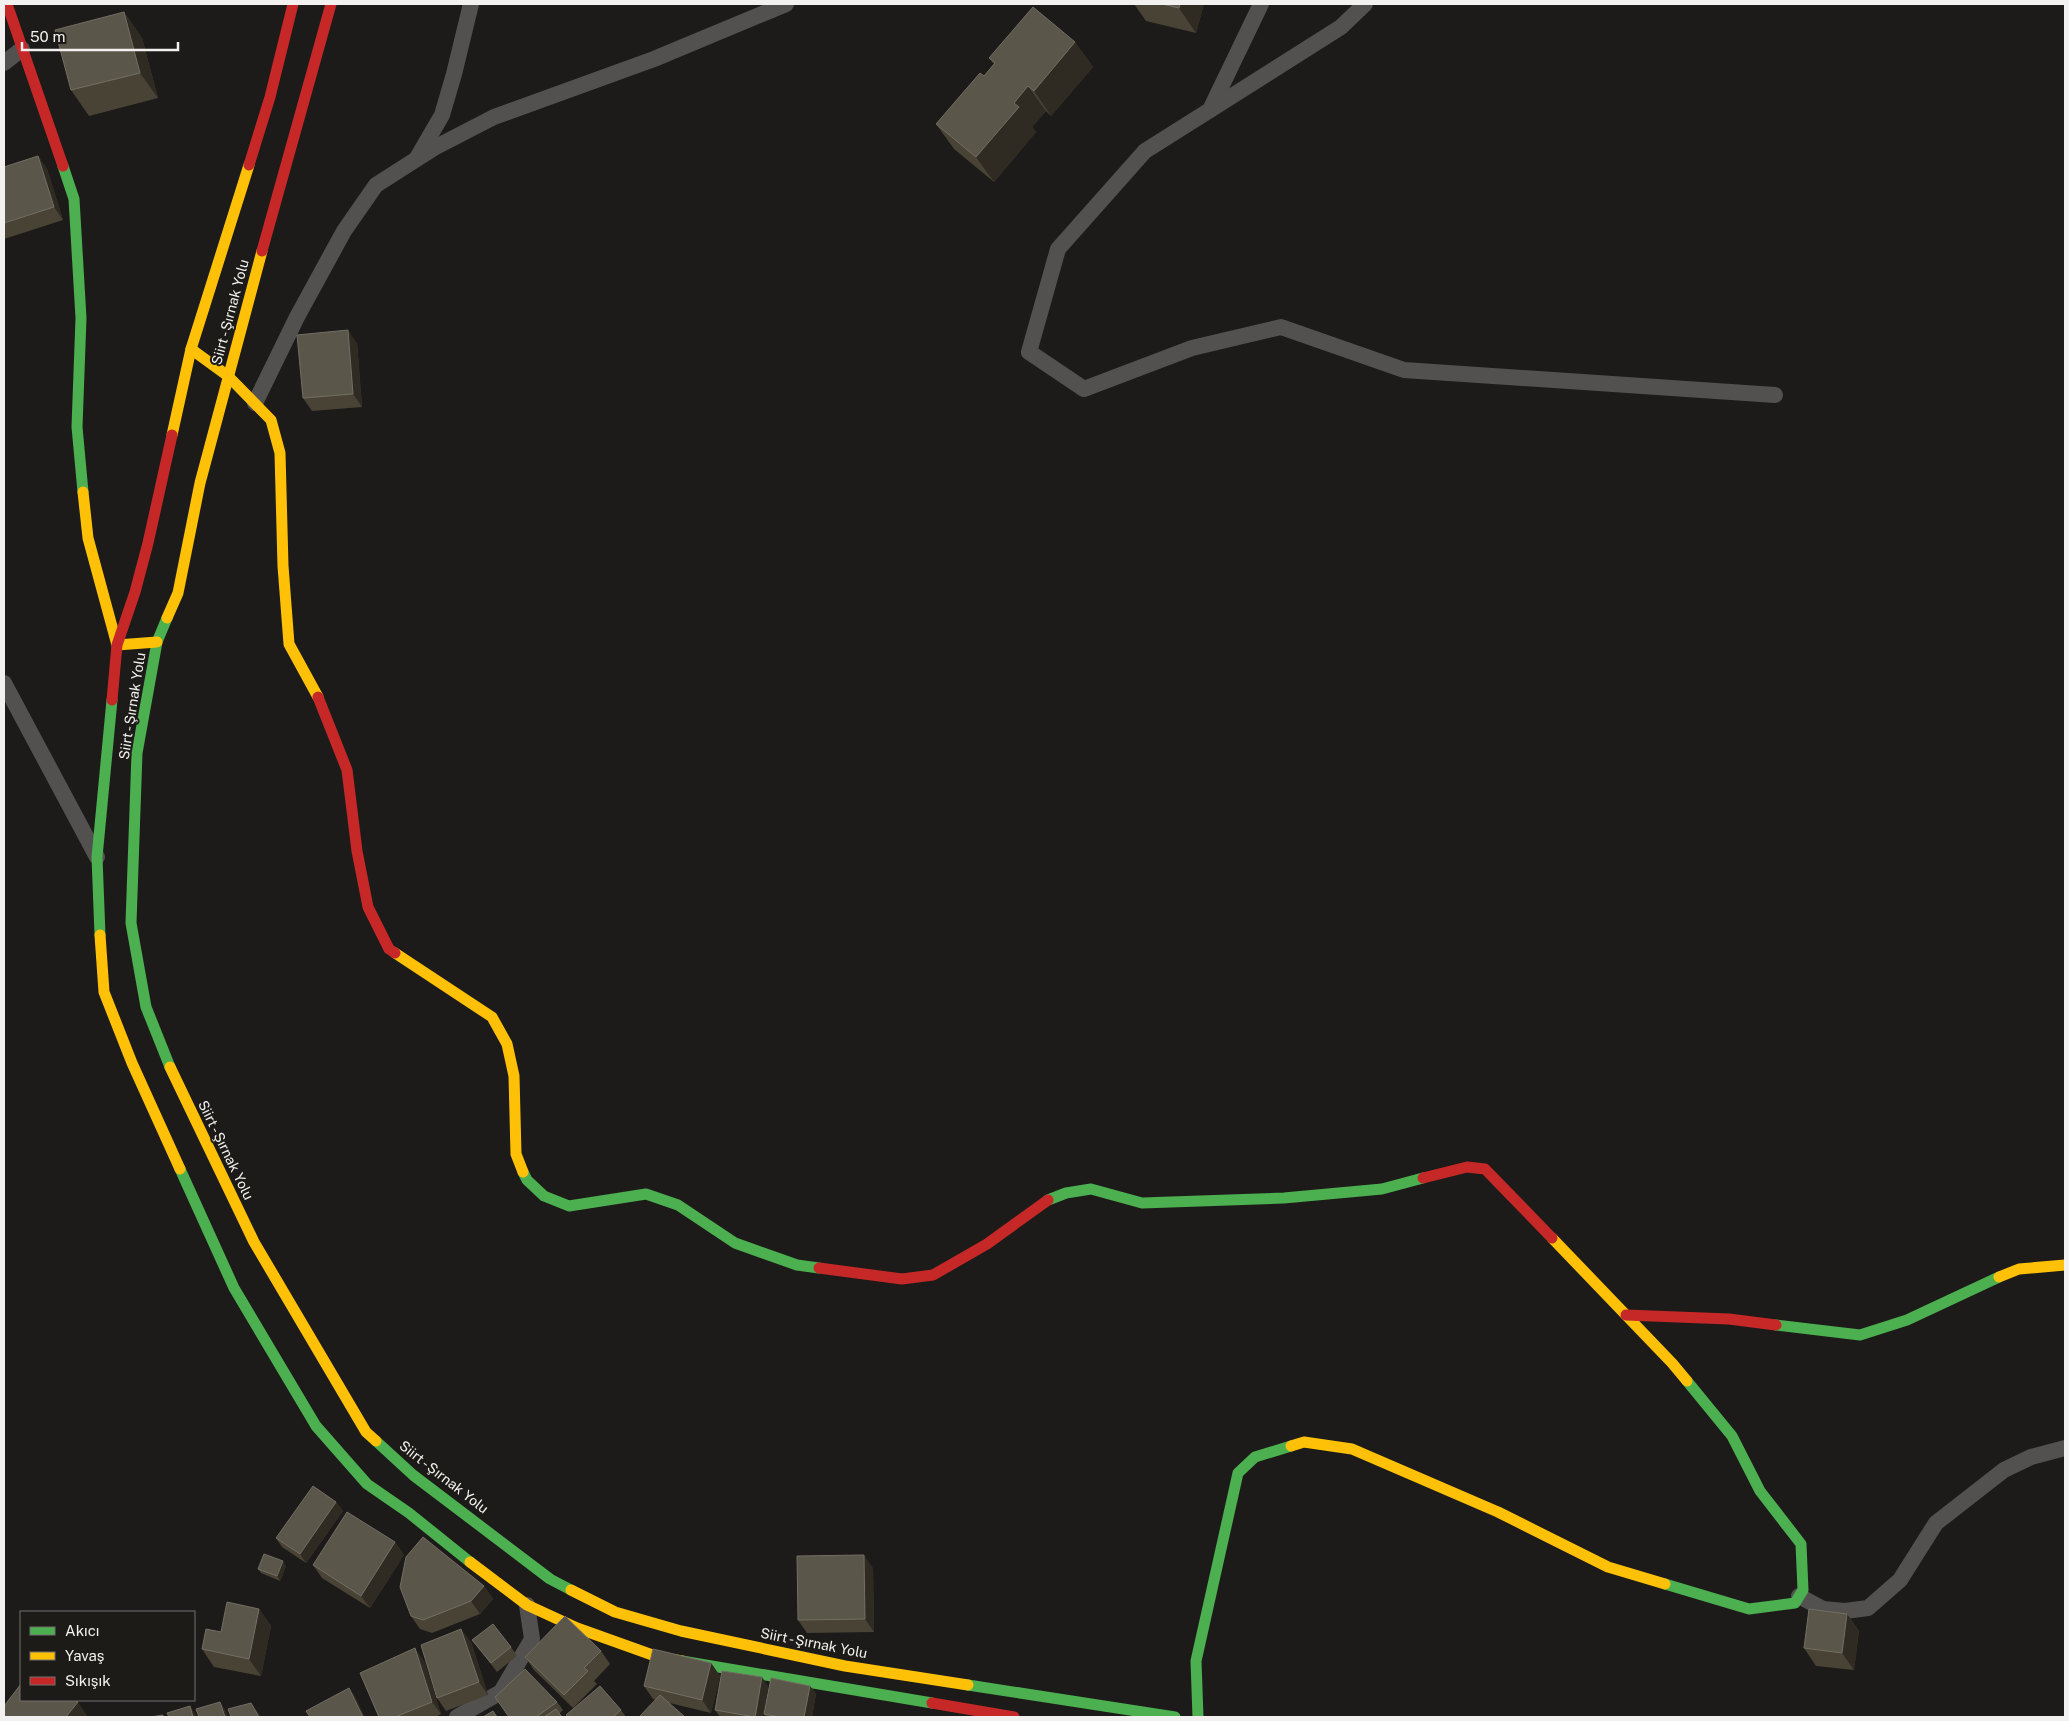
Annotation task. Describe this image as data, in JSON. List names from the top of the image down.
{
  "streets": {
    "street": ["Siirt - Şırnak Yolu"]
  },
  "legend": ["Akıcı", "Yavaş", "Sıkışık"],
  "scale_bar": "50 m"
}
